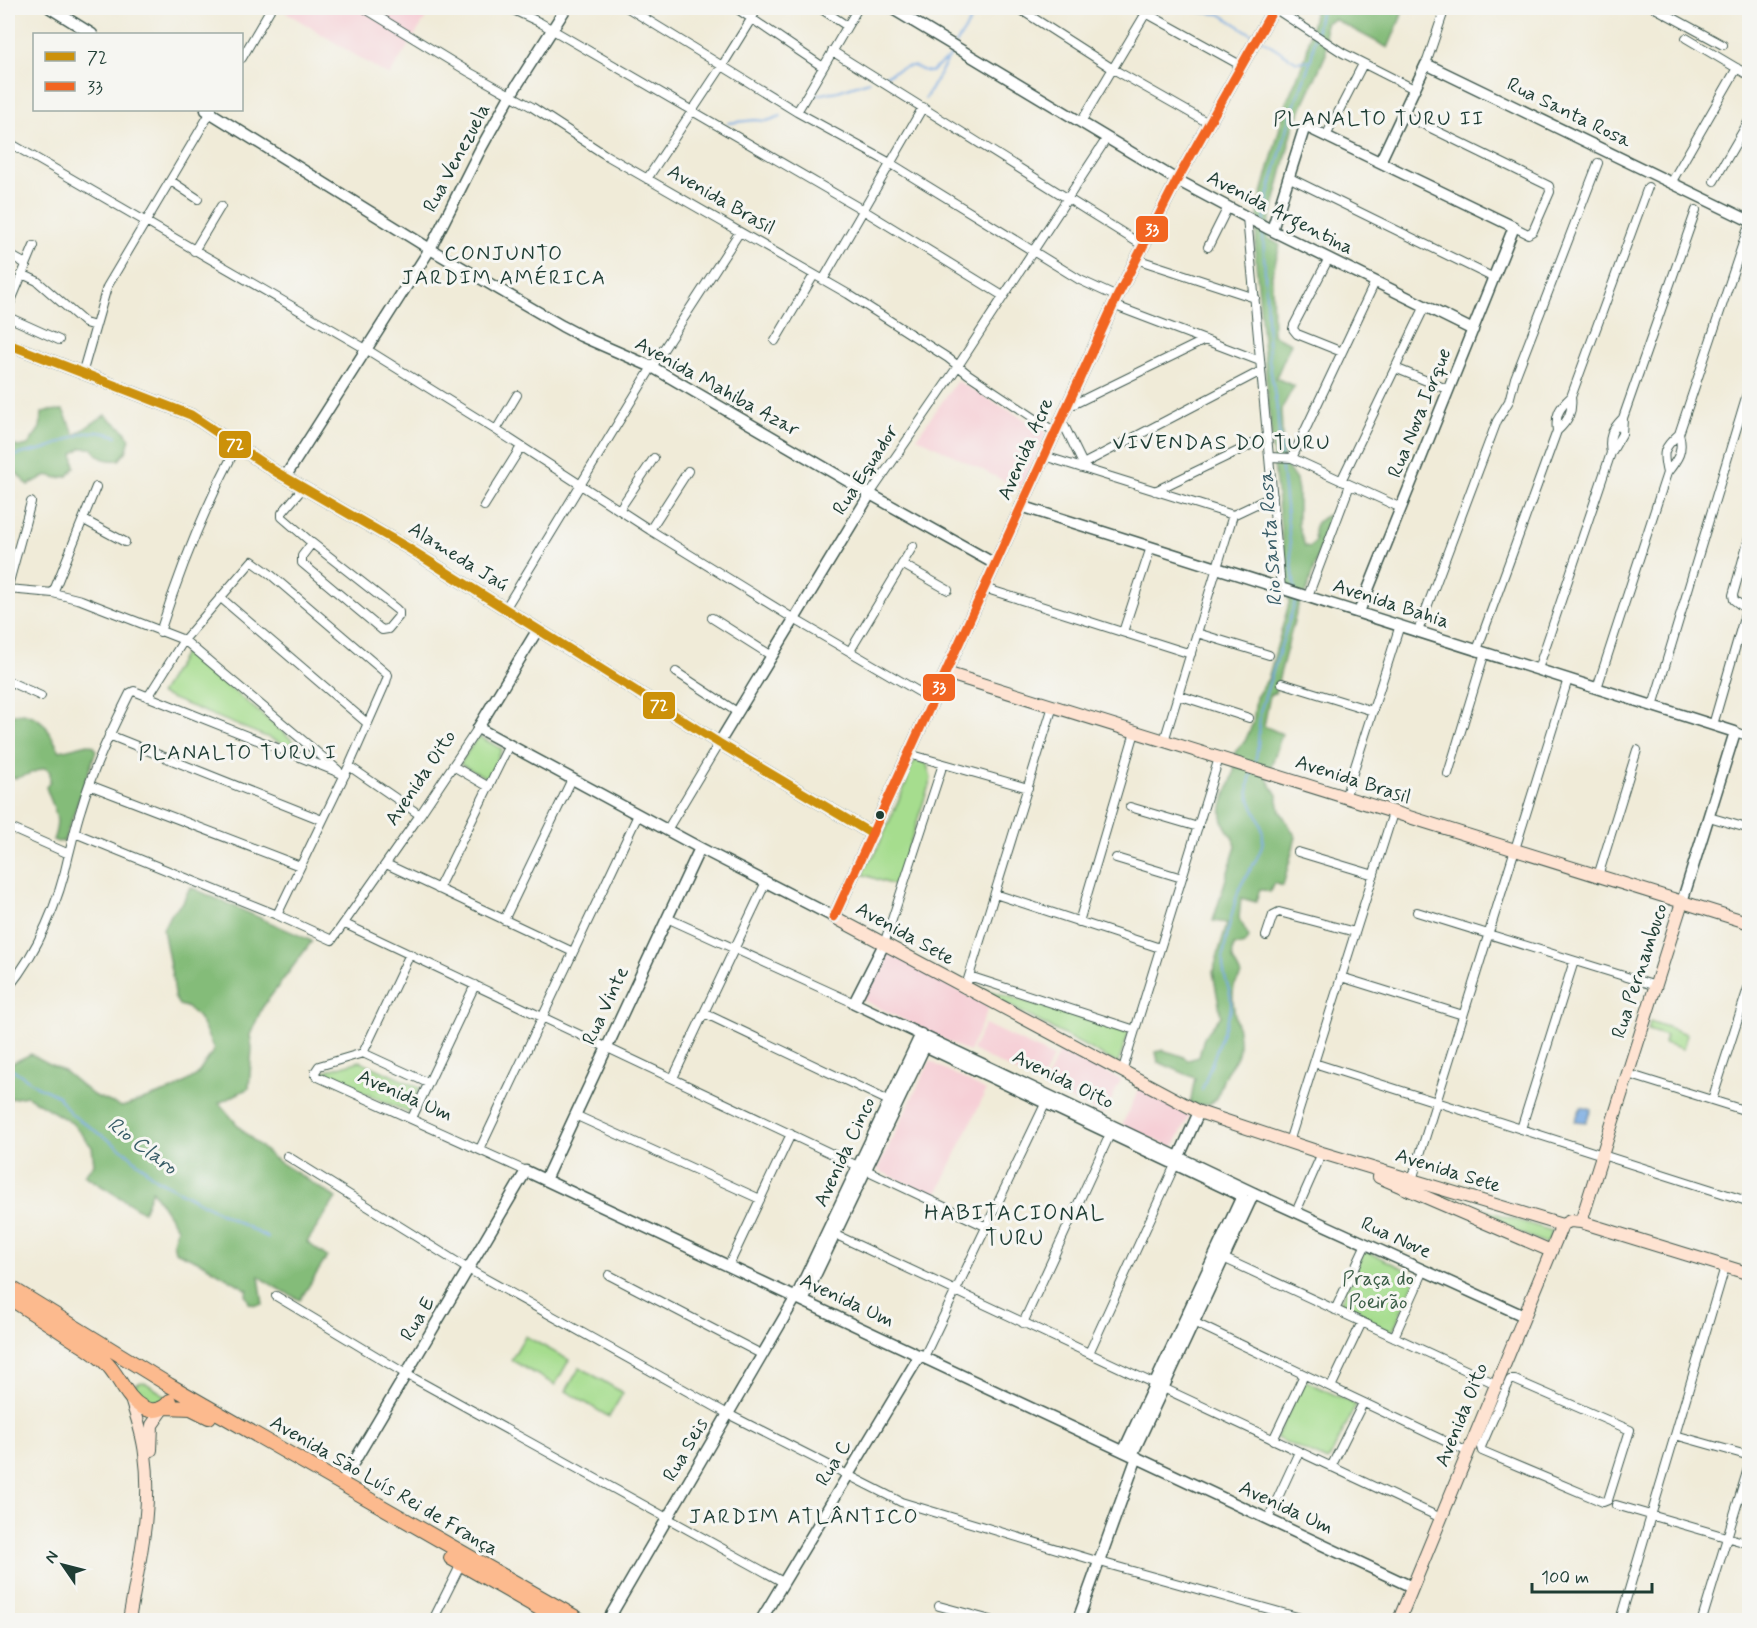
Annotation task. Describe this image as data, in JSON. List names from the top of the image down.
{
  "streets": {
    "main road": [
      "Avenida Brasil",
      "Avenida Acre",
      "Alameda Jaú",
      "Avenida Oito",
      "Avenida Sete",
      "Rua Pernambuco",
      "Avenida São Luís Rei de França"
    ],
    "street": [
      "Rua Santa Rosa",
      "Rua Venezuela",
      "Avenida Argentina",
      "Avenida Mahiba Azar",
      "Rua Nova Iorque",
      "Rua Equador",
      "Avenida Bahia",
      "Rua Vinte",
      "Avenida Um",
      "Avenida Cinco",
      "Rua Nove",
      "Rua E",
      "Rua Seis",
      "Rua C"
    ]
  },
  "crossings": [
    ["Rua Venezuela", "Avenida Brasil"],
    ["Rua Venezuela", "Avenida Mahiba Azar"],
    ["Rua Venezuela", "Alameda Jaú"],
    ["Avenida Brasil", "Avenida Acre"],
    ["Avenida Brasil", "Rua Equador"],
    ["Avenida Brasil", "Rua Pernambuco"],
    ["Avenida Argentina", "Rua Nova Iorque"],
    ["Avenida Argentina", "Avenida Acre"],
    ["Avenida Argentina", "Rua Equador"],
    ["Avenida Mahiba Azar", "Avenida Acre"],
    ["Avenida Mahiba Azar", "Rua Equador"],
    ["Rua Nova Iorque", "Avenida Bahia"],
    ["Avenida Acre", "Alameda Jaú"],
    ["Avenida Acre", "Avenida Bahia"],
    ["Avenida Acre", "Avenida Sete"],
    ["Rua Equador", "Alameda Jaú"],
    ["Rua Equador", "Avenida Sete"],
    ["Alameda Jaú", "Avenida Oito"],
    ["Avenida Bahia", "Rua Pernambuco"],
    ["Avenida Oito", "Avenida Sete"],
    ["Avenida Oito", "Avenida Um"],
    ["Avenida Oito", "Avenida Cinco"],
    ["Avenida Oito", "Rua Nove"],
    ["Avenida Sete", "Rua Vinte"],
    ["Rua Vinte", "Avenida Um"],
    ["Avenida Um", "Avenida Cinco"],
    ["Avenida Um", "Rua E"],
    ["Avenida Um", "Rua Seis"],
    ["Avenida Um", "Rua C"],
    ["Avenida Cinco", "Rua Seis"],
    ["Rua E", "Avenida São Luís Rei de França"]
  ],
  "districts": [
    "PLANALTO TURU II",
    "CONJUNTO JARDIM AMÉRICA",
    "VIVENDAS DO TURU",
    "PLANALTO TURU I",
    "HABITACIONAL TURU",
    "JARDIM ATLÂNTICO"
  ],
  "water": ["Rio Santa Rosa", "Rio Claro"],
  "parks": ["Praça do Poeirão"],
  "lines": ["transit line 33", "transit line 72"],
  "legend": ["72", "33"],
  "scale_bar": "100 m",
  "north": "top left"
}
